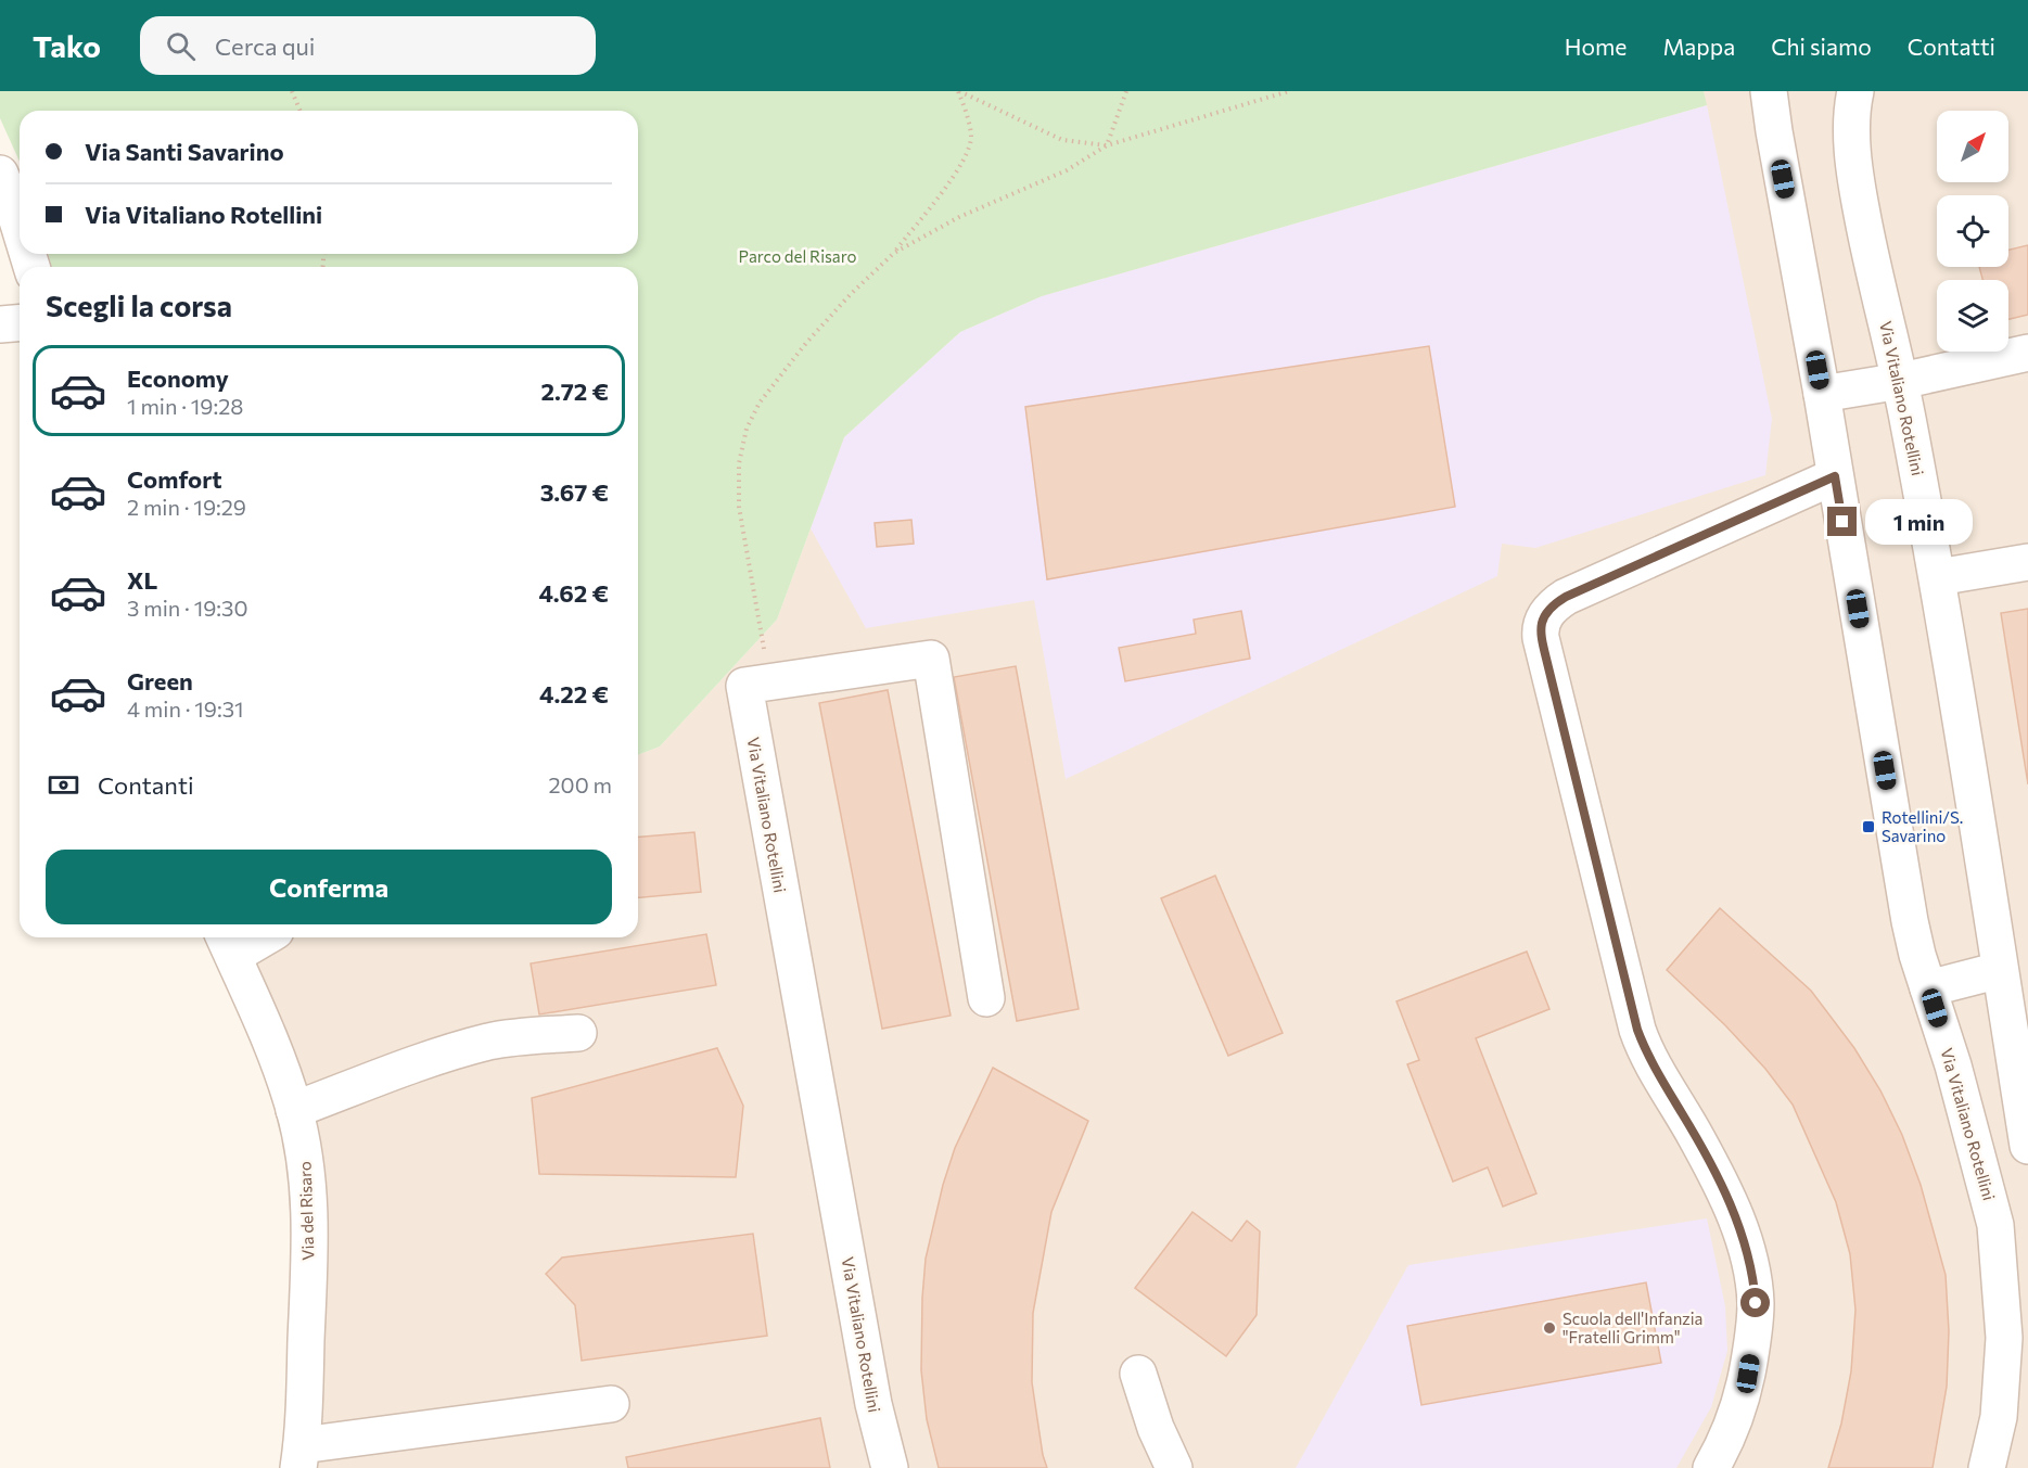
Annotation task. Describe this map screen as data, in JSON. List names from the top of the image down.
{
  "streets": {
    "street": ["Via Vitaliano Rotellini", "Via del Risaro"]
  },
  "parks": ["Parco del Risaro"],
  "places": {
    "transit": ["Rotellini/S. Savarino"],
    "other": ["Scuola dell'Infanzia \"Fratelli Grimm\""]
  },
  "north": "top right",
  "page": {
    "header": "Tako",
    "search": "Cerca qui",
    "nav": [
      "Home",
      "Mappa",
      "Chi siamo",
      "Contatti"
    ],
    "banner": ["Via Santi Savarino", "Via Vitaliano Rotellini"],
    "heading": "Scegli la corsa",
    "list": [
      {
        "name": "Economy",
        "note": "1 min · 19:28",
        "value": "2.72 €"
      },
      {
        "name": "Comfort",
        "note": "2 min · 19:29",
        "value": "3.67 €"
      },
      {
        "name": "XL",
        "note": "3 min · 19:30",
        "value": "4.62 €"
      },
      {
        "name": "Green",
        "note": "4 min · 19:31",
        "value": "4.22 €"
      }
    ],
    "bubble": "1 min",
    "pay": ["Contanti", "200 m"],
    "buttons": "Conferma"
  }
}
